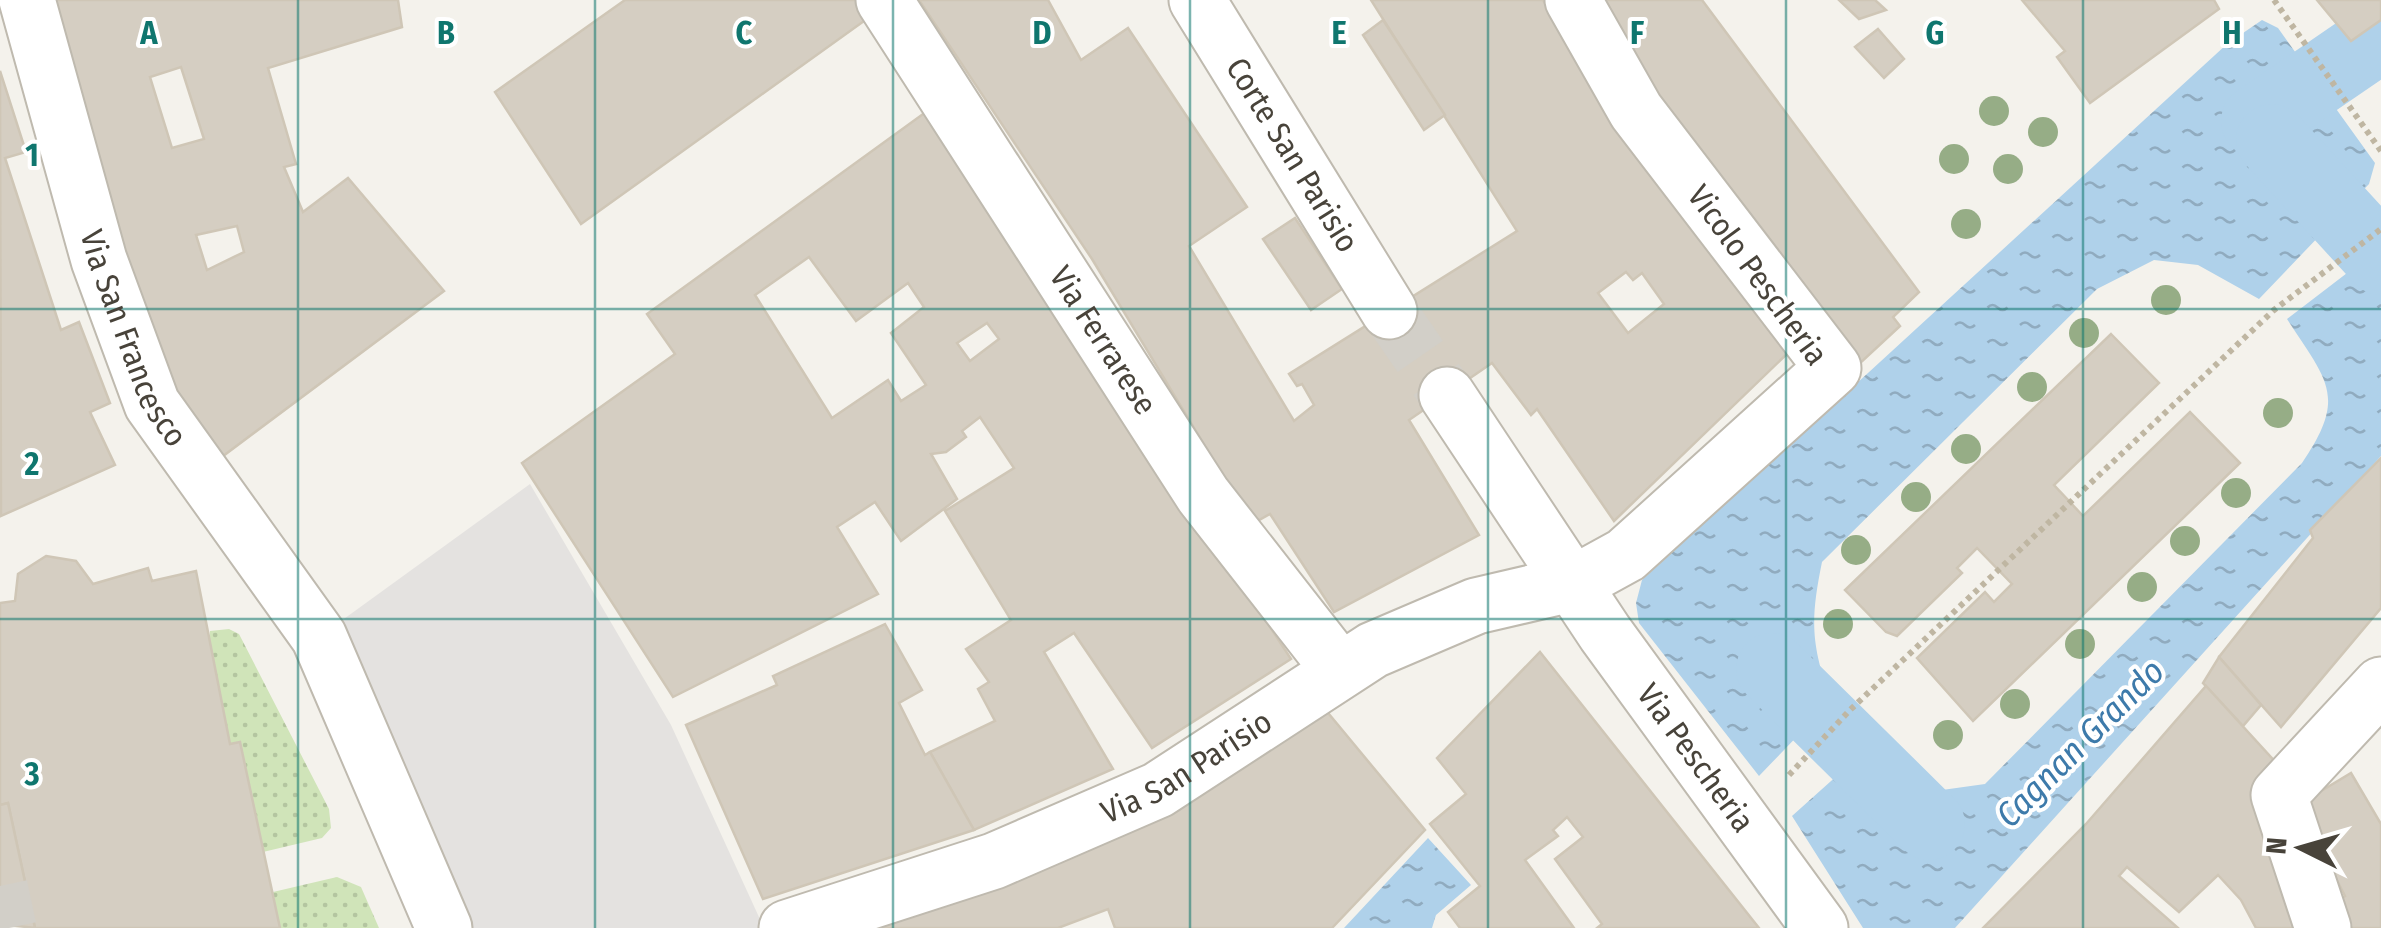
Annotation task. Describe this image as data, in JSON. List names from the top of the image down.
{
  "streets": {
    "street": [
      "Corte San Parisio",
      "Vicolo Pescheria",
      "Via San Francesco",
      "Via Ferrarese",
      "Via Pescheria",
      "Via San Parisio"
    ]
  },
  "crossings": [
    ["Vicolo Pescheria", "Via Pescheria"],
    ["Vicolo Pescheria", "Via San Parisio"],
    ["Via Ferrarese", "Via San Parisio"],
    ["Via Pescheria", "Via San Parisio"]
  ],
  "water": ["Cagnan Grando"],
  "north": "left",
  "grid": {
    "columns": [
      "A",
      "B",
      "C",
      "D",
      "E",
      "F",
      "G",
      "H"
    ],
    "rows": ["1", "2", "3"]
  }
}
